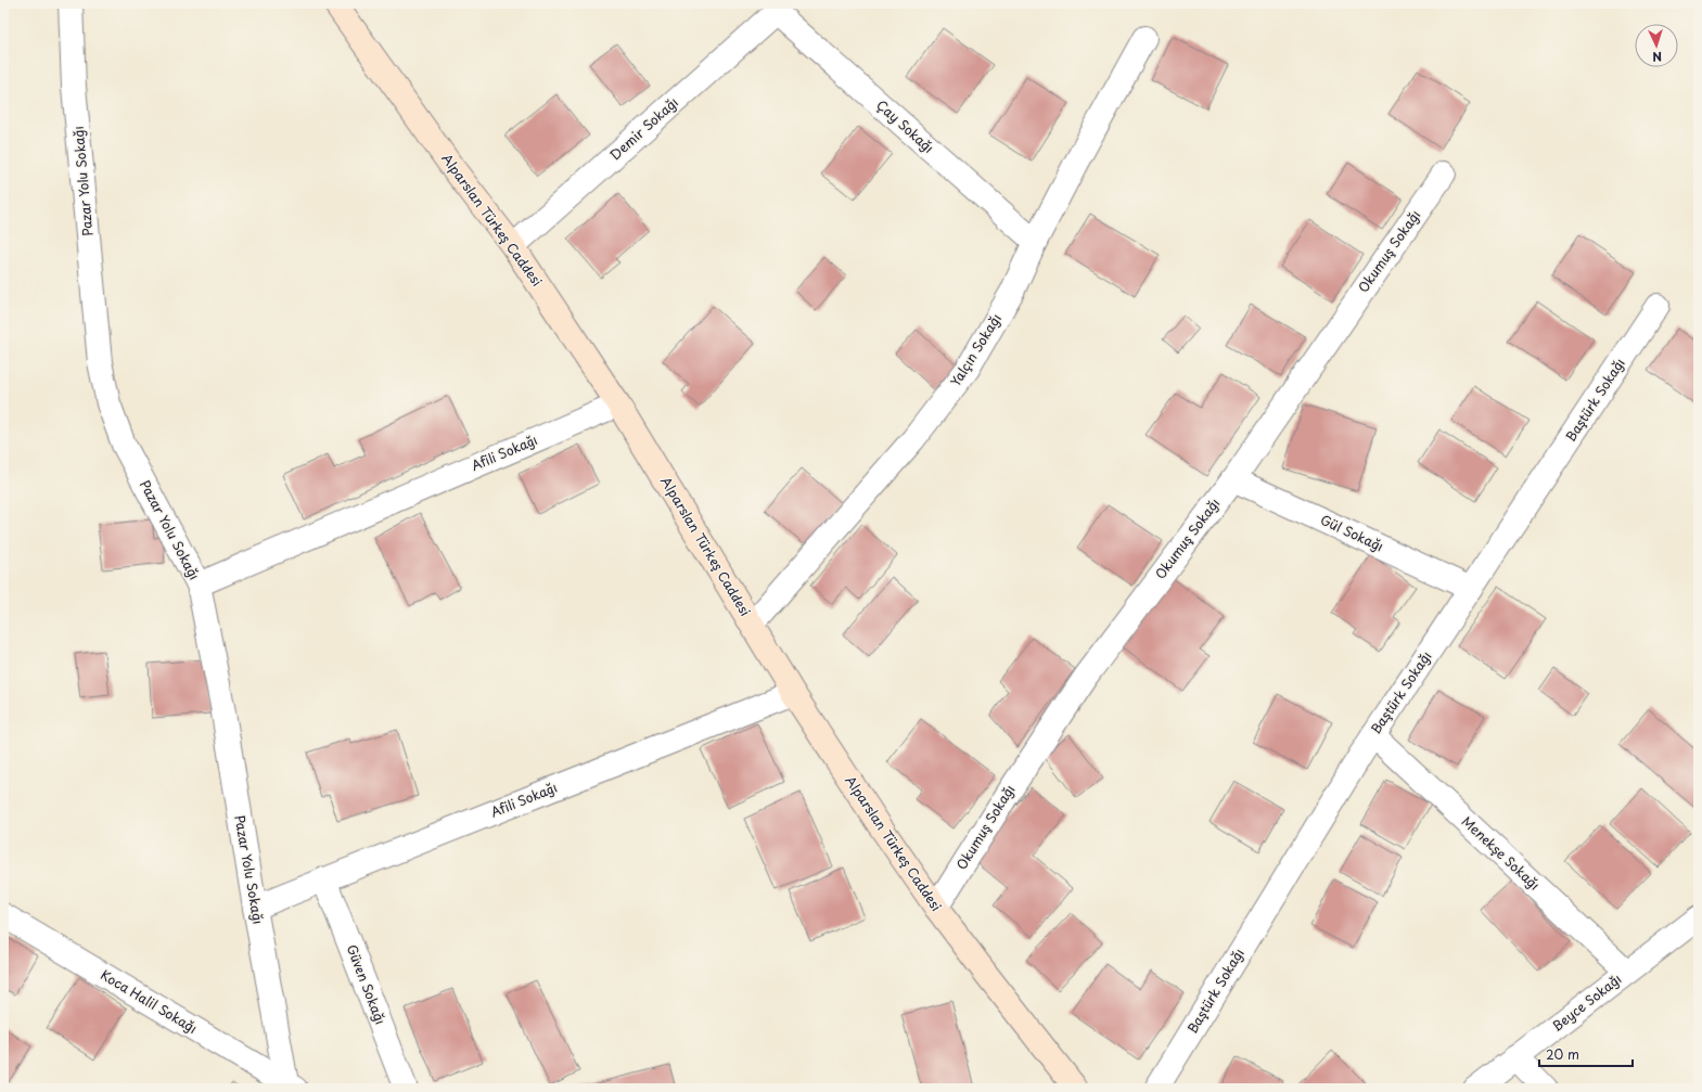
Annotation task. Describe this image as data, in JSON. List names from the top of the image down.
{
  "streets": {
    "street": [
      "Çay Sokağı",
      "Demir Sokağı",
      "Pazar Yolu Sokağı",
      "Alparslan Türkeş Caddesi",
      "Okumuş Sokağı",
      "Yalçın Sokağı",
      "Baştürk Sokağı",
      "Afili Sokağı",
      "Gül Sokağı",
      "Menekşe Sokağı",
      "Güven Sokağı",
      "Koca Halil Sokağı",
      "Beyce Sokağı"
    ]
  },
  "crossings": [
    ["Çay Sokağı", "Demir Sokağı"],
    ["Çay Sokağı", "Yalçın Sokağı"],
    ["Demir Sokağı", "Alparslan Türkeş Caddesi"],
    ["Pazar Yolu Sokağı", "Afili Sokağı"],
    ["Pazar Yolu Sokağı", "Koca Halil Sokağı"],
    ["Alparslan Türkeş Caddesi", "Okumuş Sokağı"],
    ["Alparslan Türkeş Caddesi", "Yalçın Sokağı"],
    ["Alparslan Türkeş Caddesi", "Afili Sokağı"],
    ["Okumuş Sokağı", "Gül Sokağı"],
    ["Baştürk Sokağı", "Gül Sokağı"],
    ["Baştürk Sokağı", "Menekşe Sokağı"],
    ["Afili Sokağı", "Güven Sokağı"],
    ["Menekşe Sokağı", "Beyce Sokağı"]
  ],
  "scale_bar": "20 m",
  "north": "bottom"
}
